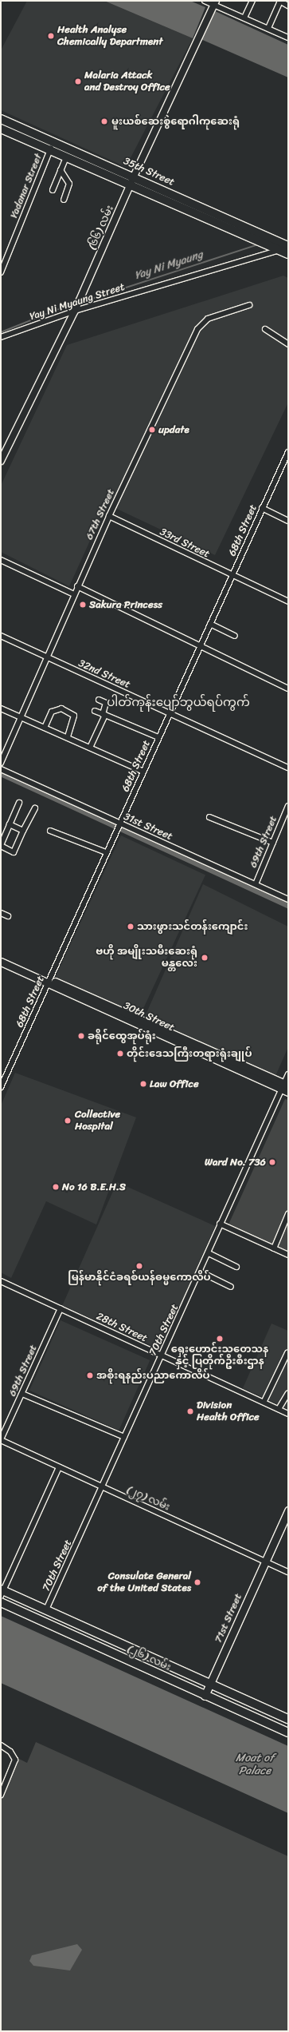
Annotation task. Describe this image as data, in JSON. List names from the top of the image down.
{
  "streets": {
    "main road": [
      "35th Street",
      "30th Street",
      "71st Street",
      "(၂၆) လမ်း"
    ],
    "street": [
      "Yadanar Street",
      "(၆၆) လမ်း",
      "Yay Ni Myaung Street",
      "67th Street",
      "68th Street",
      "33rd Street",
      "32nd Street",
      "31st Street",
      "69th Street",
      "28th Street",
      "70th Street",
      "(၂၇) လမ်း"
    ]
  },
  "crossings": [
    ["35th Street", "Yadanar Street"],
    ["35th Street", "(၆၆) လမ်း"],
    ["35th Street", "Yay Ni Myaung Street"],
    ["(၆၆) လမ်း", "Yay Ni Myaung Street"],
    ["67th Street", "33rd Street"],
    ["67th Street", "32nd Street"],
    ["68th Street", "33rd Street"],
    ["68th Street", "32nd Street"],
    ["68th Street", "31st Street"],
    ["68th Street", "30th Street"],
    ["31st Street", "69th Street"],
    ["69th Street", "28th Street"],
    ["69th Street", "(၂၇) လမ်း"],
    ["30th Street", "70th Street"],
    ["28th Street", "70th Street"],
    ["70th Street", "(၂၇) လမ်း"],
    ["70th Street", "(၂၆) လမ်း"],
    ["(၂၇) လမ်း", "71st Street"],
    ["71st Street", "(၂၆) လမ်း"]
  ],
  "districts": ["ပါတ်ကုန်းပျော်ဘွယ်ရပ်ကွက်"],
  "water": ["Yay Ni Myaung", "Moat of Palace"],
  "places": [
    "Health Analyse Chemically Department",
    "Malaria Attack and Destroy Office",
    "မူးယစ်ဆေးစွဲရောဂါကုဆေးရုံ",
    "update",
    "Sakura Princess",
    "သားဖွားသင်တန်းကျောင်း",
    "ဗဟို အမျိုးသမီးဆေးရုံ မန္တလေး",
    "ခရိုင်ထွေအုပ်ရုံး",
    "တိုင်းဒေသကြီးတရားရုံးချုပ်",
    "Law Office",
    "Collective Hospital",
    "Ward No. 736",
    "No 16 B.E.H.S",
    "မြန်မာနိုင်ငံခရစ်ယန်ဓမ္မကောလိပ်",
    "ရှေးဟောင်းသုတေသန နှင့် ပြတိုက်ဦးစီးဌာန",
    "အစိုးရနည်းပညာကောလိပ်",
    "Division Health Office",
    "Consulate General of the United States"
  ]
}
